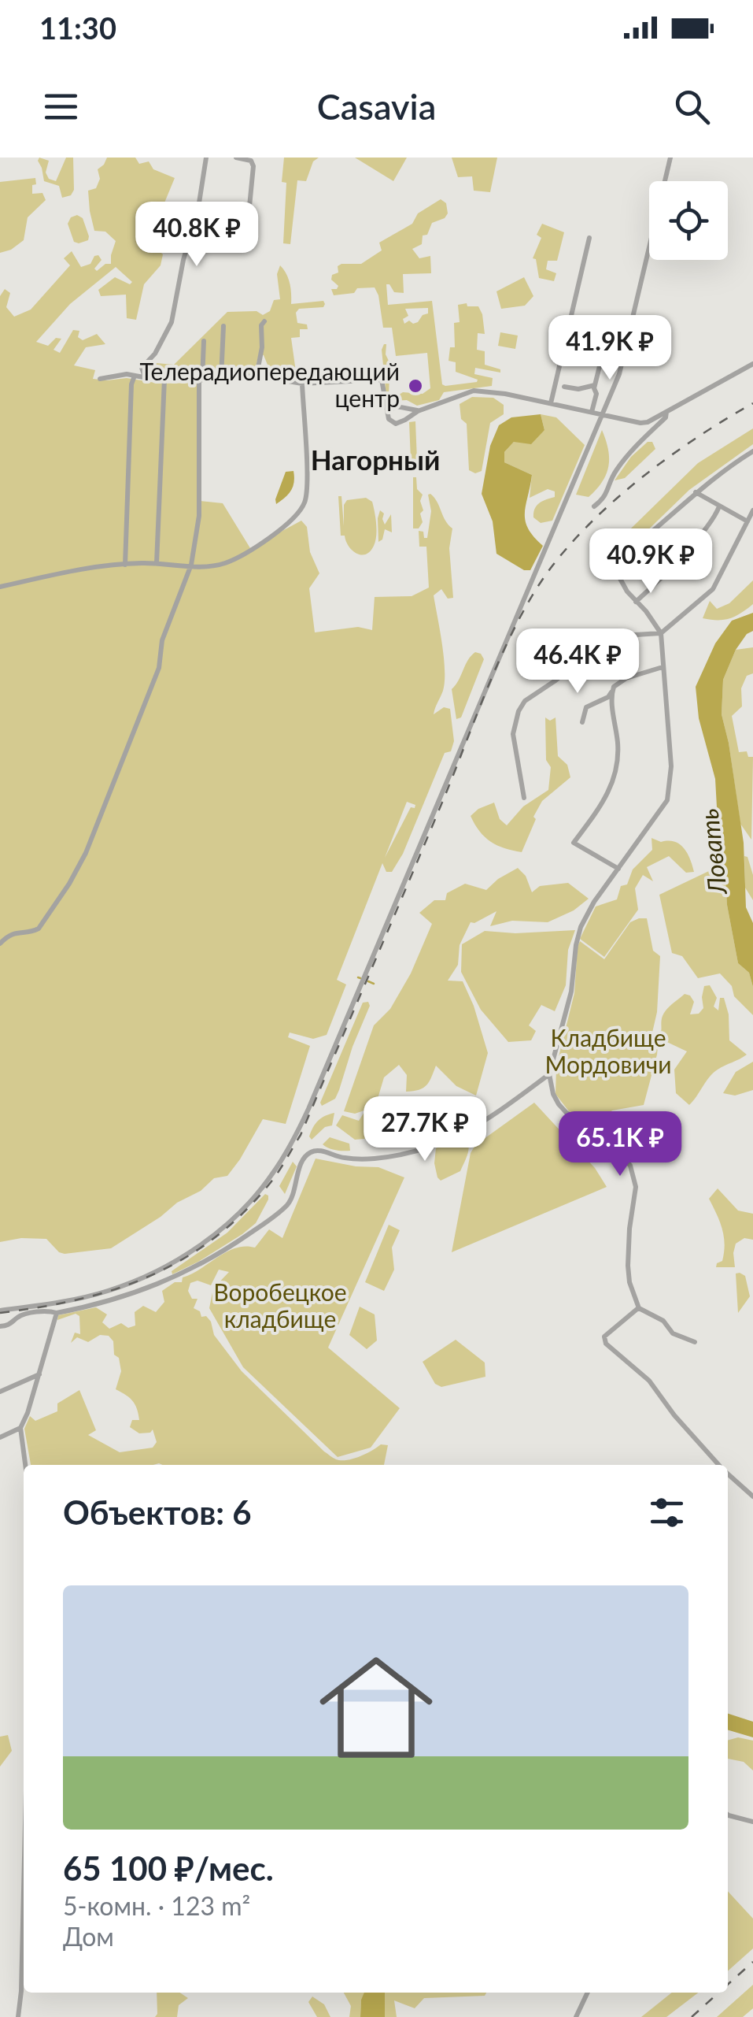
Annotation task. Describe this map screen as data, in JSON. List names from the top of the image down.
{
  "districts": ["Нагорный"],
  "water": ["Ловать"],
  "parks": ["Кладбище Мордовичи", "Воробецкое кладбище"],
  "places": ["Телерадиопередающий центр"],
  "page": {
    "status": "11:30",
    "header": "Casavia",
    "price": [
      "40.8K ₽",
      "41.9K ₽",
      "40.9K ₽",
      "46.4K ₽",
      "27.7K ₽",
      "65.1K ₽"
    ],
    "heading": "Объектов: 6",
    "list": [
      {
        "name": "65 100 ₽/мес.",
        "note": "5-комн. · 123 m² · Дом"
      }
    ]
  }
}
